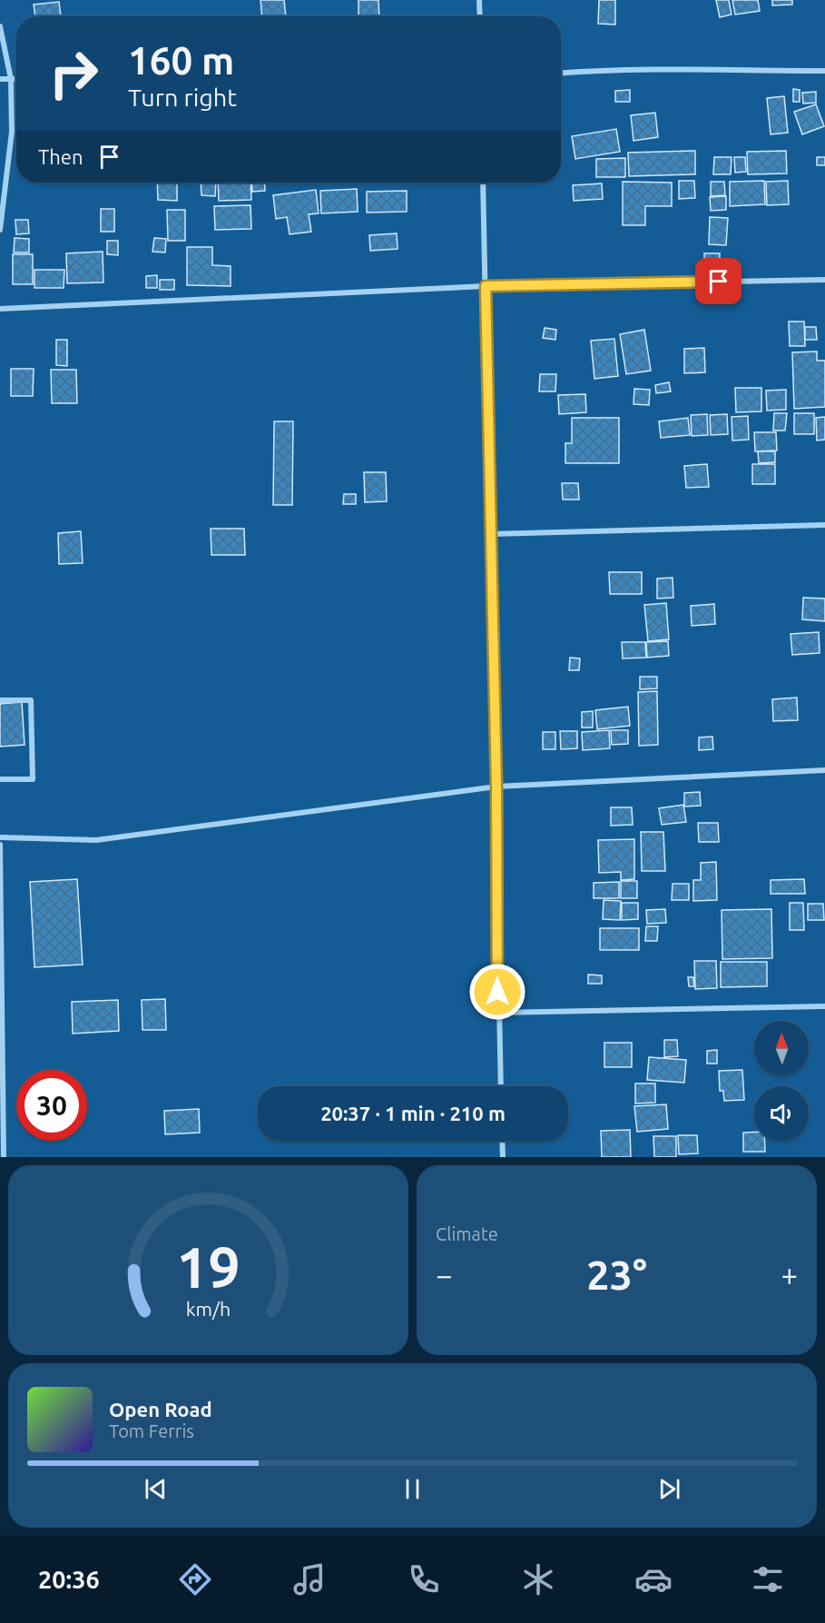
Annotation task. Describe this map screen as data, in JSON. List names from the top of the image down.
{
  "north": "top",
  "page": {
    "turn": ["160 m", "Turn right"],
    "then": "Then",
    "limit": "30",
    "trip": "20:37 · 1 min · 210 m",
    "tile": "Climate",
    "heat": ["−", "23°", "+"],
    "song": ["Open Road", "Tom Ferris"],
    "tabs": "20:36",
    "gauge": ["19", "km/h"]
  }
}
